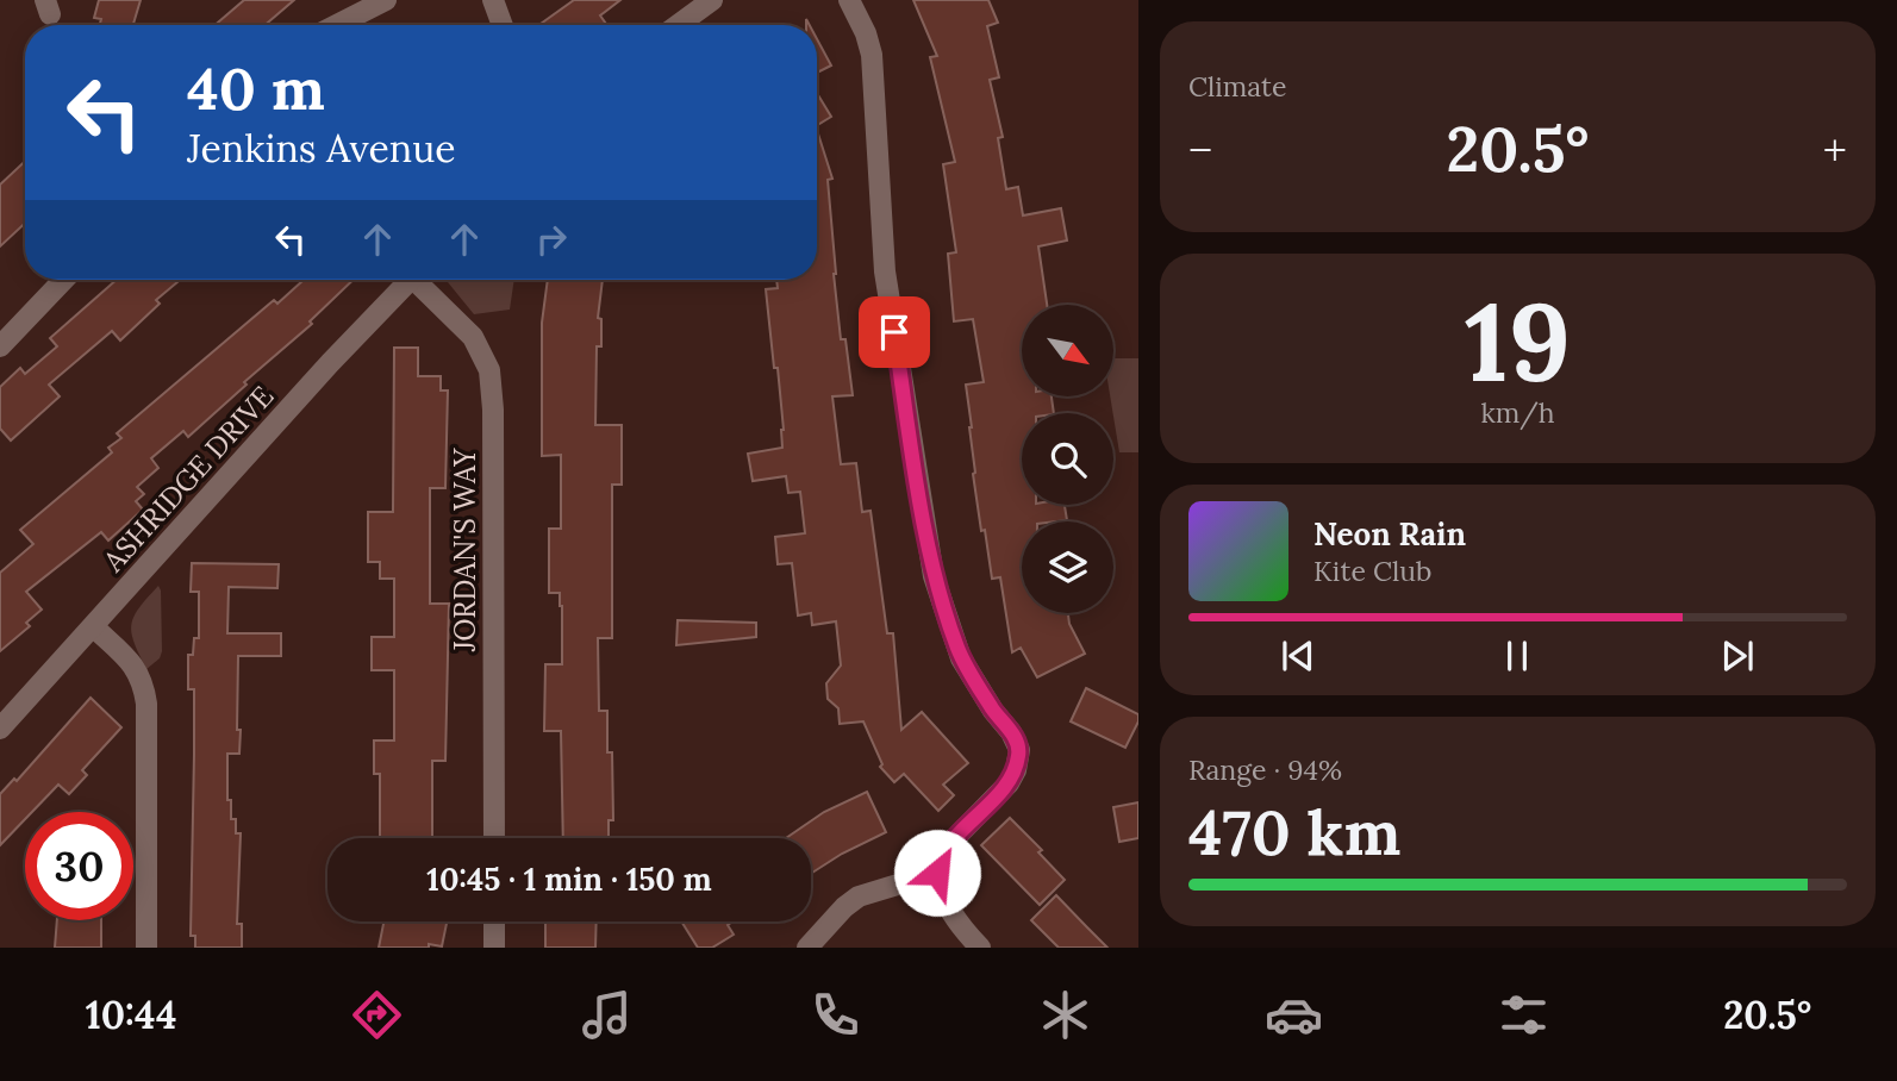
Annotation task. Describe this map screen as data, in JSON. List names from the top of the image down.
{
  "streets": {
    "street": ["ASHRIDGE DRIVE", "JORDAN'S WAY"]
  },
  "north": "bottom right",
  "page": {
    "tile": [
      "Climate",
      ["19", "km/h"],
      ["Range · 94%", "470 km"]
    ],
    "turn": ["40 m", "Jenkins Avenue"],
    "heat": ["−", "20.5°", "+"],
    "song": ["Neon Rain", "Kite Club"],
    "limit": "30",
    "trip": "10:45 · 1 min · 150 m",
    "tabs": ["10:44", "20.5°"]
  }
}
